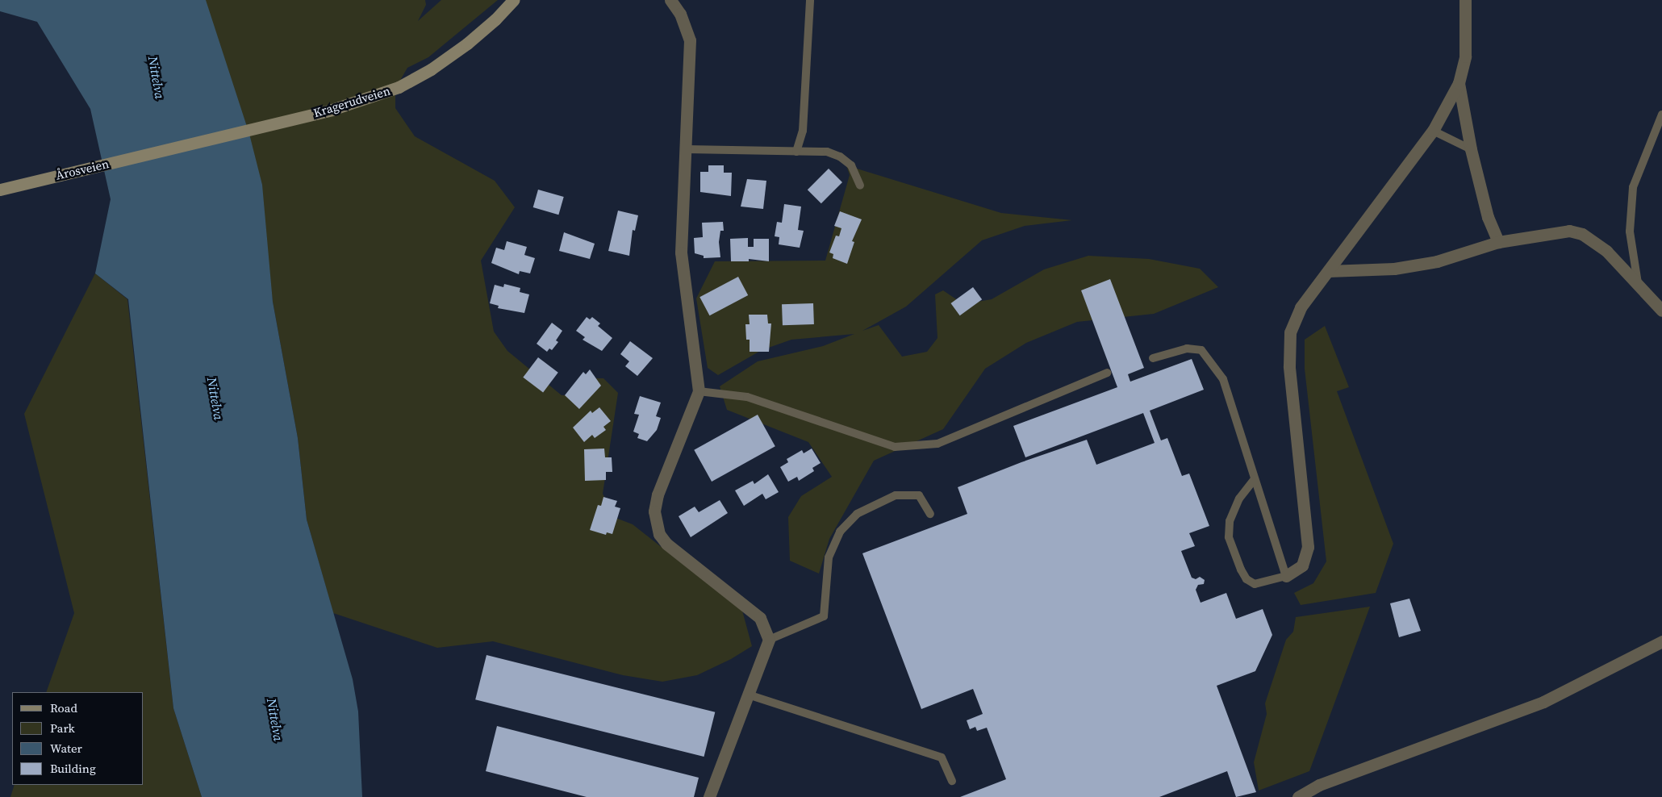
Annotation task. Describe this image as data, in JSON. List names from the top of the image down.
{
  "streets": {
    "main road": ["Kragerudveien", "Årosveien"]
  },
  "crossings": [
    ["Kragerudveien", "Årosveien"]
  ],
  "water": ["Nittelva"],
  "legend": [
    "Road",
    "Park",
    "Water",
    "Building"
  ]
}
